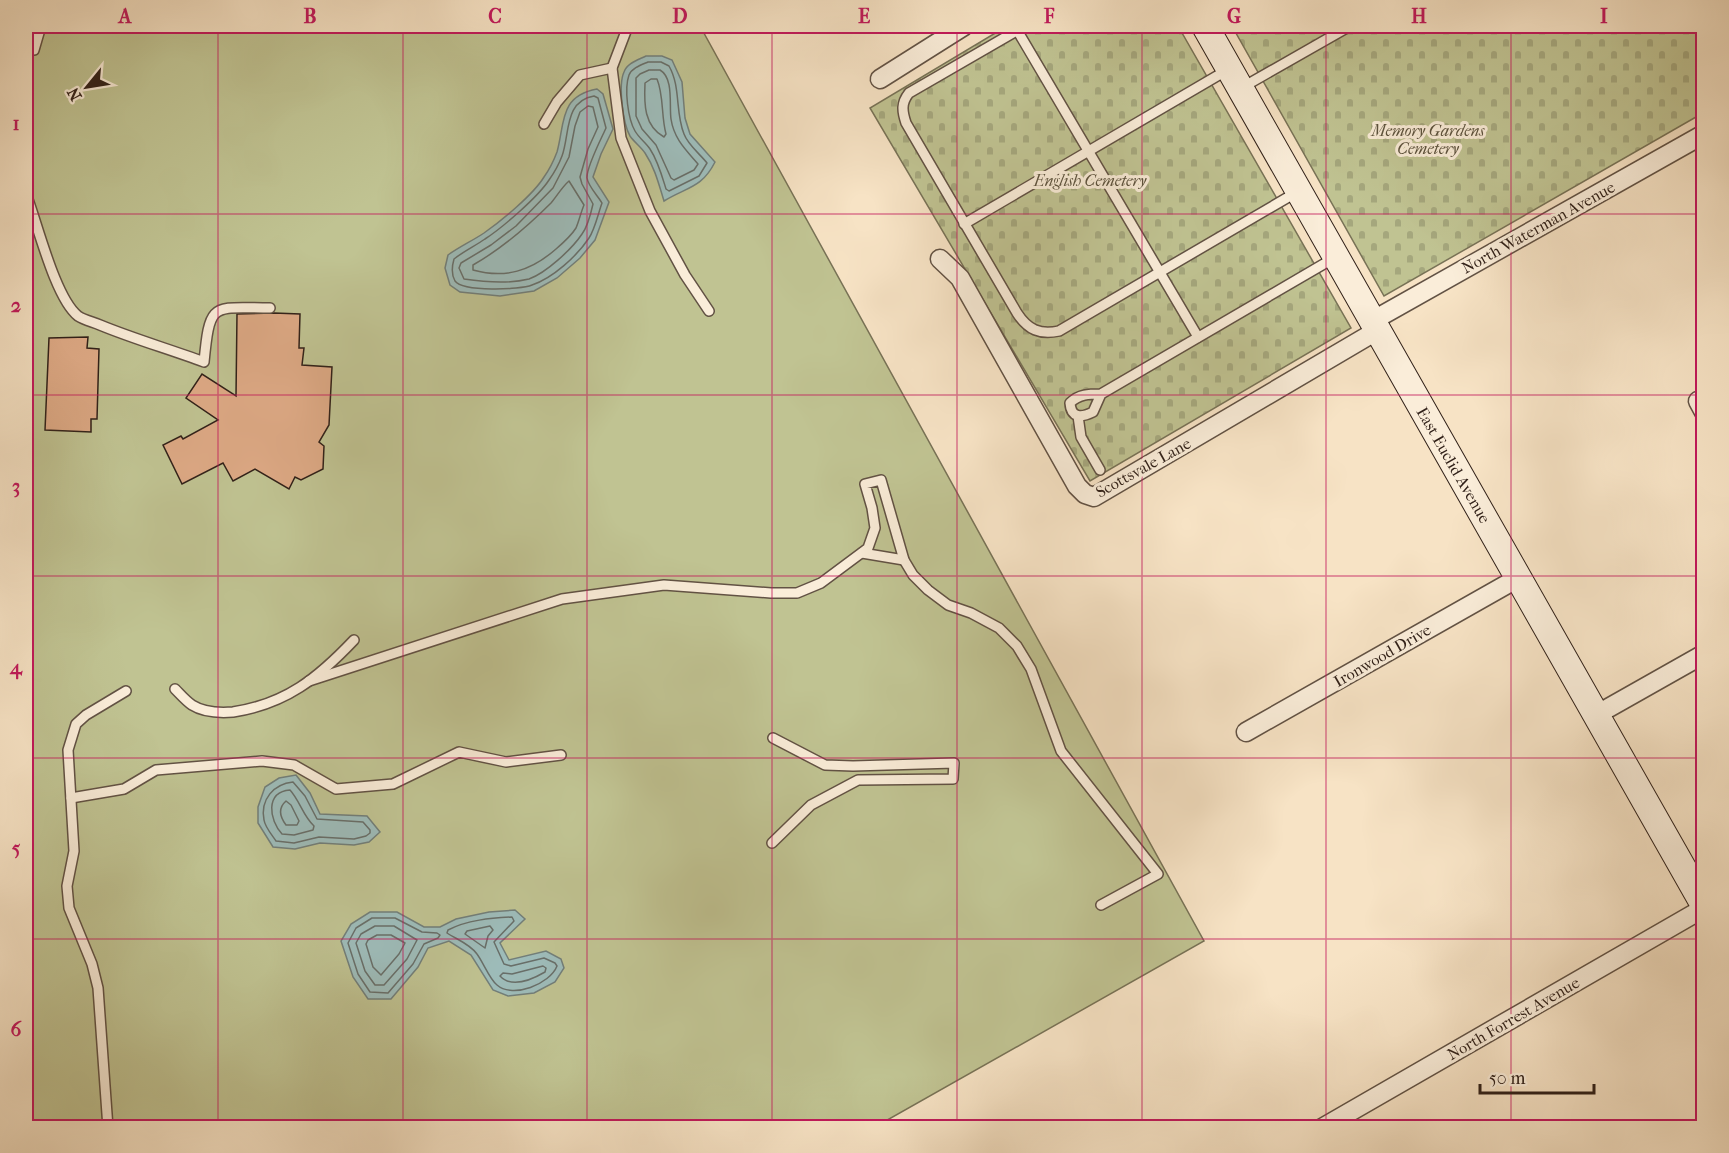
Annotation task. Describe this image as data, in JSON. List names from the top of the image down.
{
  "streets": {
    "main road": ["East Euclid Avenue"],
    "street": [
      "North Waterman Avenue",
      "Scottsvale Lane",
      "Ironwood Drive",
      "North Forrest Avenue"
    ]
  },
  "crossings": [
    ["North Waterman Avenue", "East Euclid Avenue"],
    ["North Waterman Avenue", "Scottsvale Lane"],
    ["East Euclid Avenue", "Scottsvale Lane"],
    ["East Euclid Avenue", "Ironwood Drive"],
    ["East Euclid Avenue", "North Forrest Avenue"]
  ],
  "parks": ["Memory Gardens Cemetery", "English Cemetery"],
  "scale_bar": "50 m",
  "north": "bottom left",
  "grid": {
    "columns": [
      "A",
      "B",
      "C",
      "D",
      "E",
      "F",
      "G",
      "H",
      "I"
    ],
    "rows": [
      "1",
      "2",
      "3",
      "4",
      "5",
      "6"
    ]
  }
}
